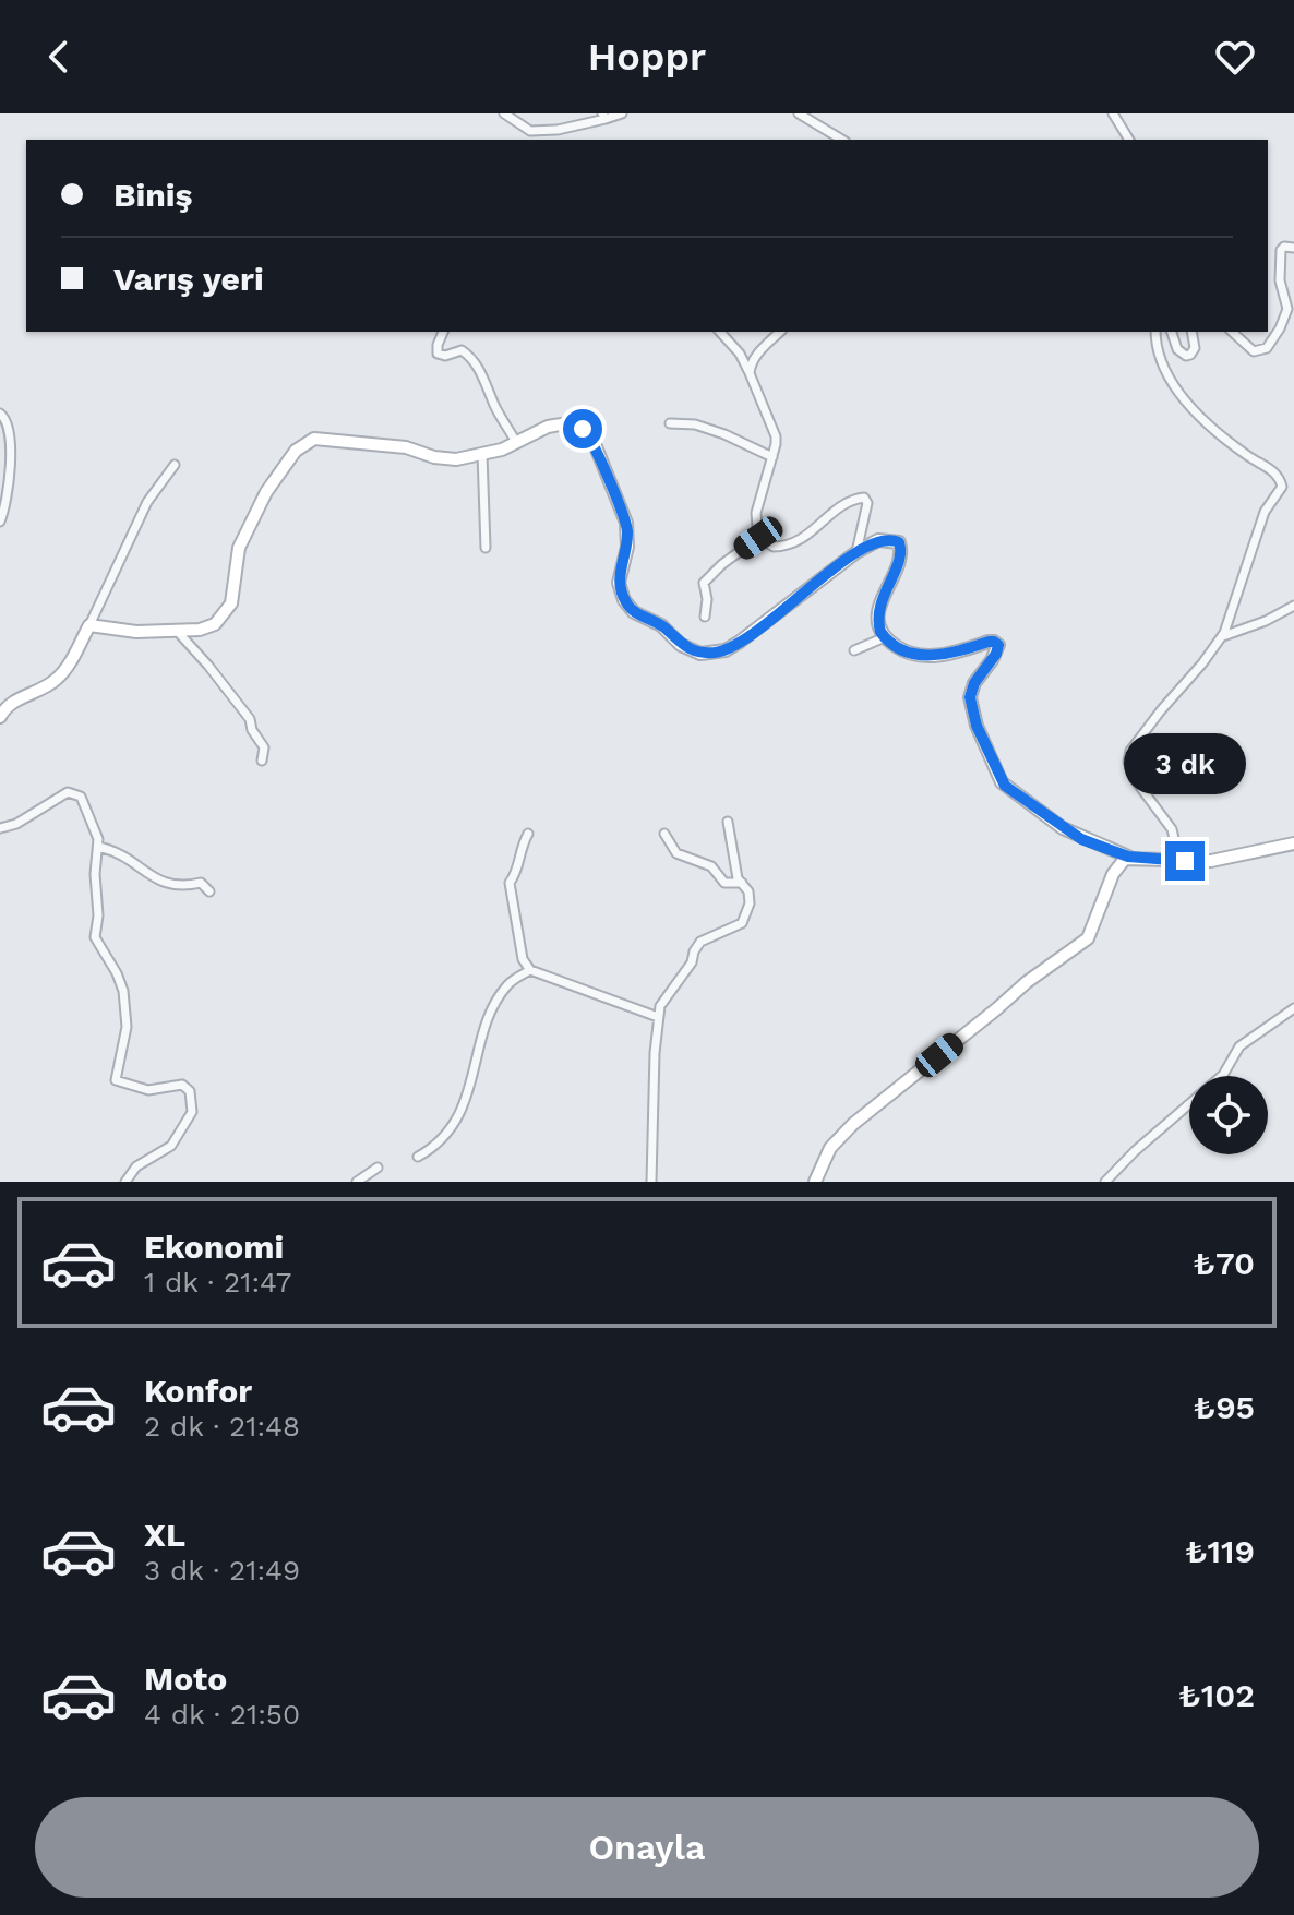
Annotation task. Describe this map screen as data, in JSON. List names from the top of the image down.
{
  "page": {
    "header": "Hoppr",
    "banner": ["Biniş", "Varış yeri"],
    "bubble": "3 dk",
    "list": [
      {
        "name": "Ekonomi",
        "note": "1 dk · 21:47",
        "value": "₺70"
      },
      {
        "name": "Konfor",
        "note": "2 dk · 21:48",
        "value": "₺95"
      },
      {
        "name": "XL",
        "note": "3 dk · 21:49",
        "value": "₺119"
      },
      {
        "name": "Moto",
        "note": "4 dk · 21:50",
        "value": "₺102"
      }
    ],
    "buttons": "Onayla"
  }
}
